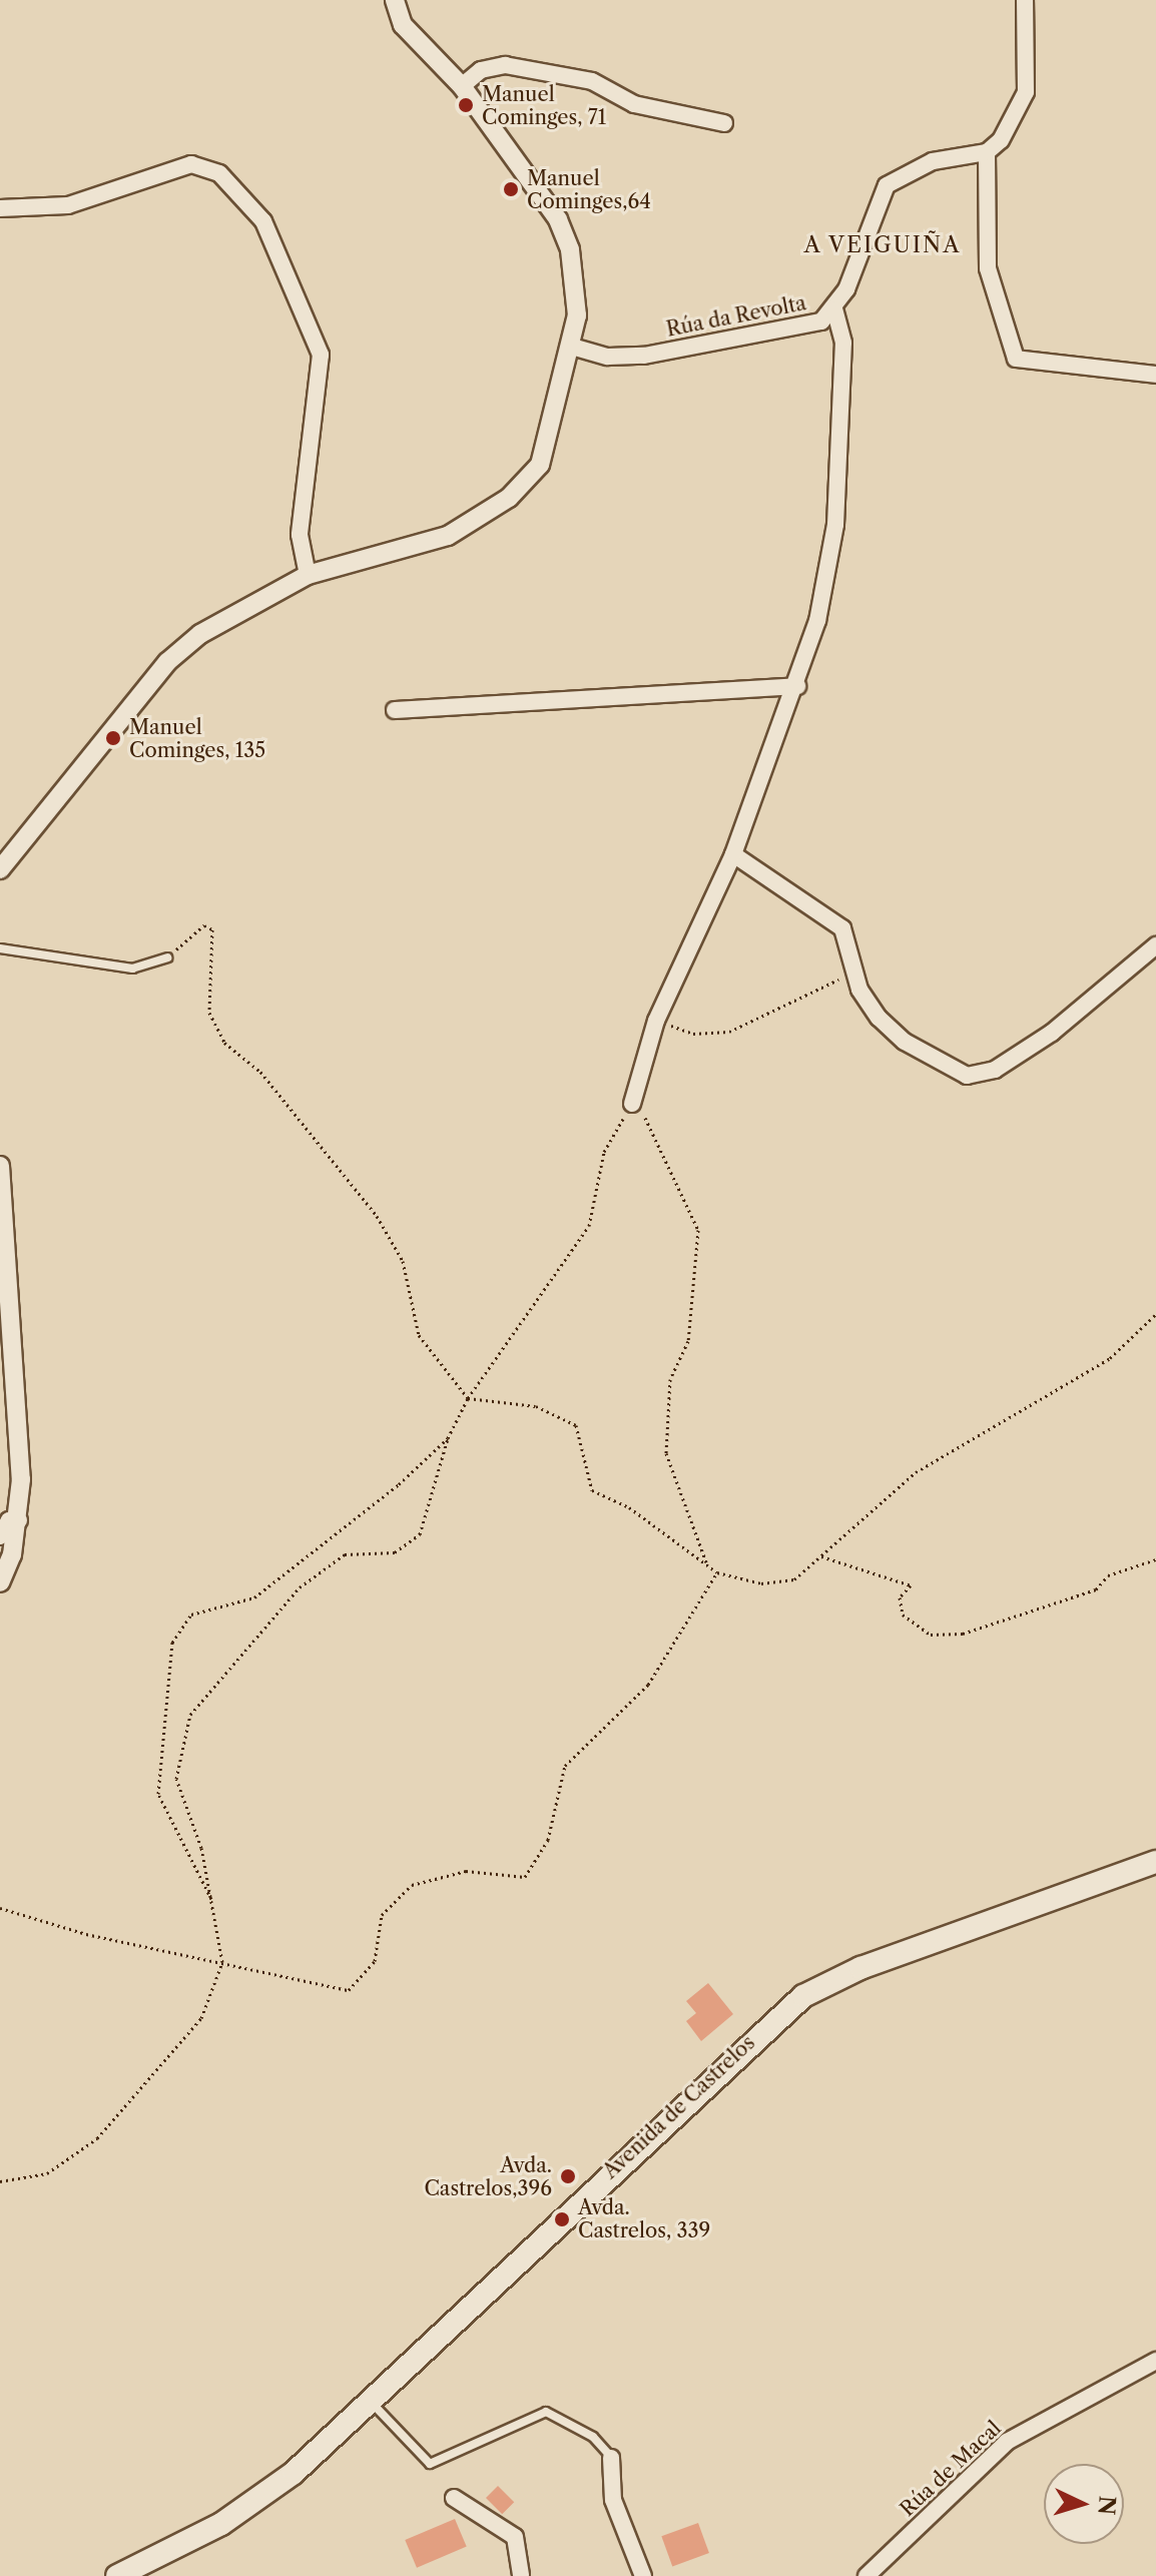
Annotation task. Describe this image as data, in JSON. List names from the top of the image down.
{
  "streets": {
    "main road": ["Avenida de Castrelos"],
    "street": ["Rúa da Revolta", "Rúa de Macal"]
  },
  "districts": ["A VEIGUIÑA"],
  "places": [
    "Manuel Cominges, 71",
    "Manuel Cominges,64",
    "Manuel Cominges, 135",
    "Avda. Castrelos,396",
    "Avda. Castrelos, 339"
  ],
  "north": "right"
}
